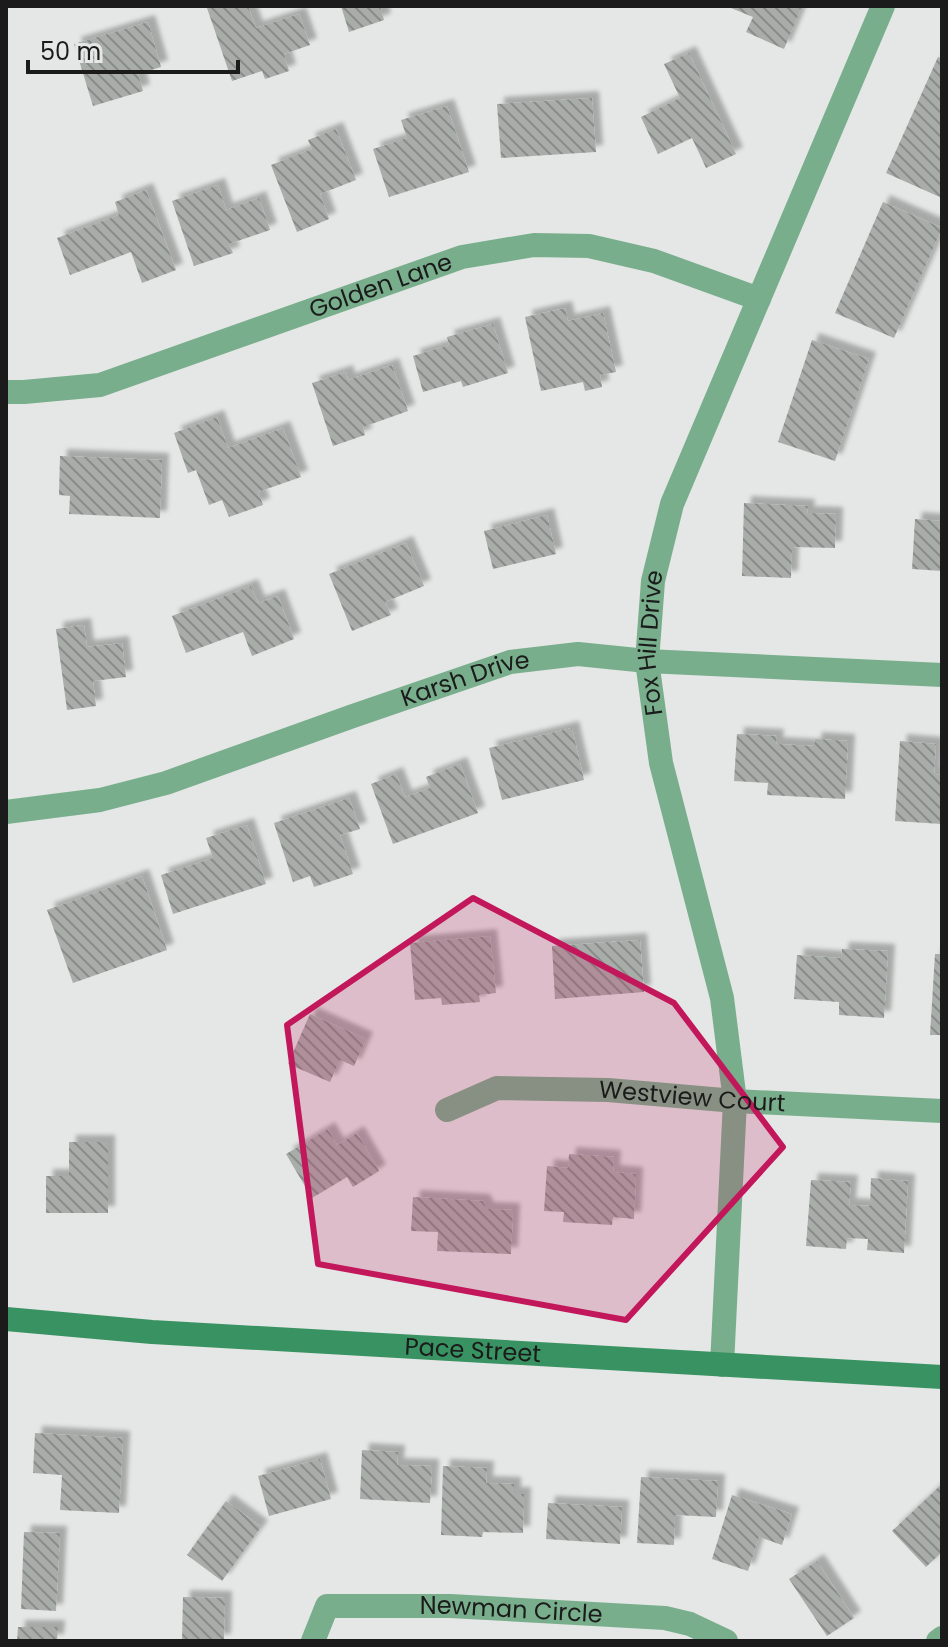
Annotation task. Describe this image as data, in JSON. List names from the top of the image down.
{
  "streets": {
    "main road": ["Pace Street"],
    "street": [
      "Golden Lane",
      "Fox Hill Drive",
      "Karsh Drive",
      "Westview Court",
      "Newman Circle"
    ]
  },
  "crossings": [
    ["Golden Lane", "Fox Hill Drive"],
    ["Fox Hill Drive", "Karsh Drive"],
    ["Fox Hill Drive", "Westview Court"],
    ["Fox Hill Drive", "Pace Street"]
  ],
  "scale_bar": "50 m"
}
